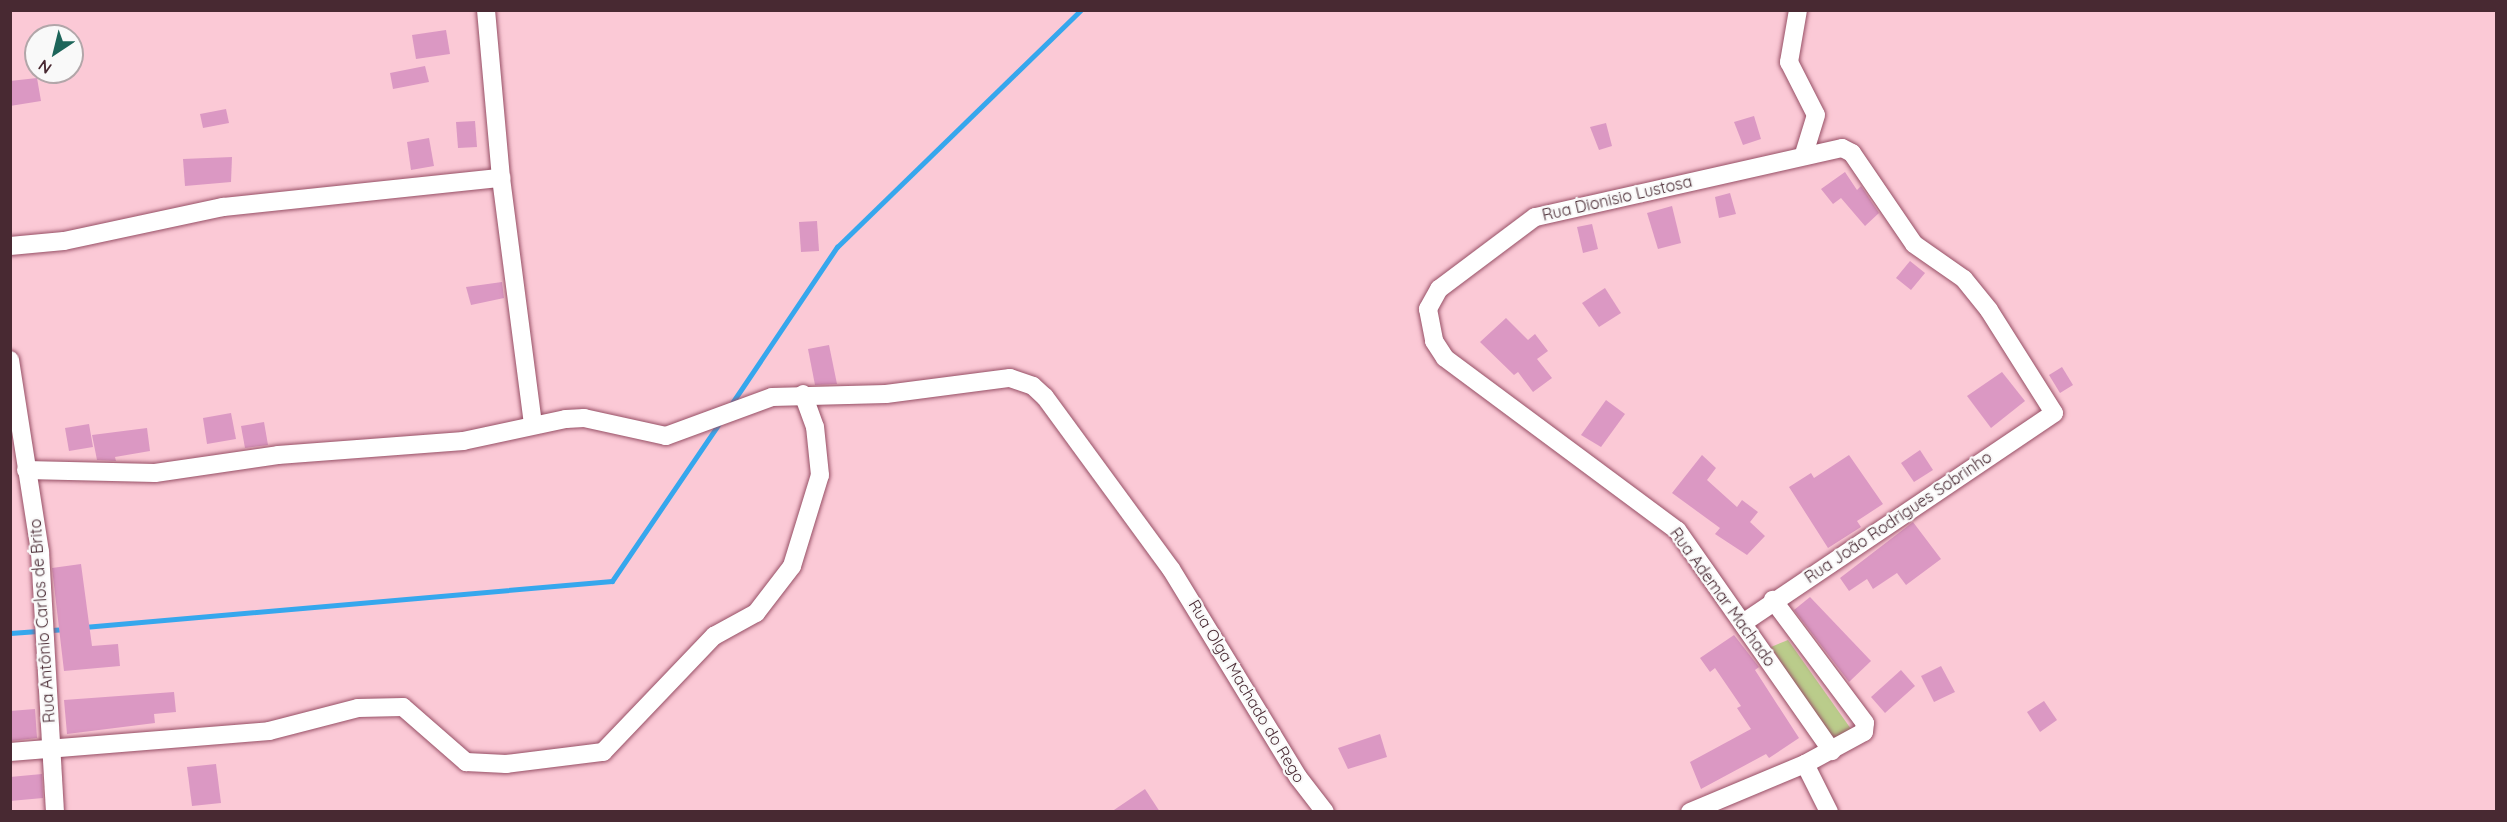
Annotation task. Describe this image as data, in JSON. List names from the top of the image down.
{
  "streets": {
    "street": [
      "Rua Dionisio Lustosa",
      "Rua João Rodrigues Sobrinho",
      "Rua Ademar Machado",
      "Rua Antônio Carlos de Brito",
      "Rua Olga Machado do Rego"
    ]
  },
  "crossings": [
    ["Rua Dionisio Lustosa", "Rua João Rodrigues Sobrinho"],
    ["Rua Dionisio Lustosa", "Rua Ademar Machado"],
    ["Rua João Rodrigues Sobrinho", "Rua Ademar Machado"],
    ["Rua Antônio Carlos de Brito", "Rua Olga Machado do Rego"]
  ],
  "north": "bottom left"
}
